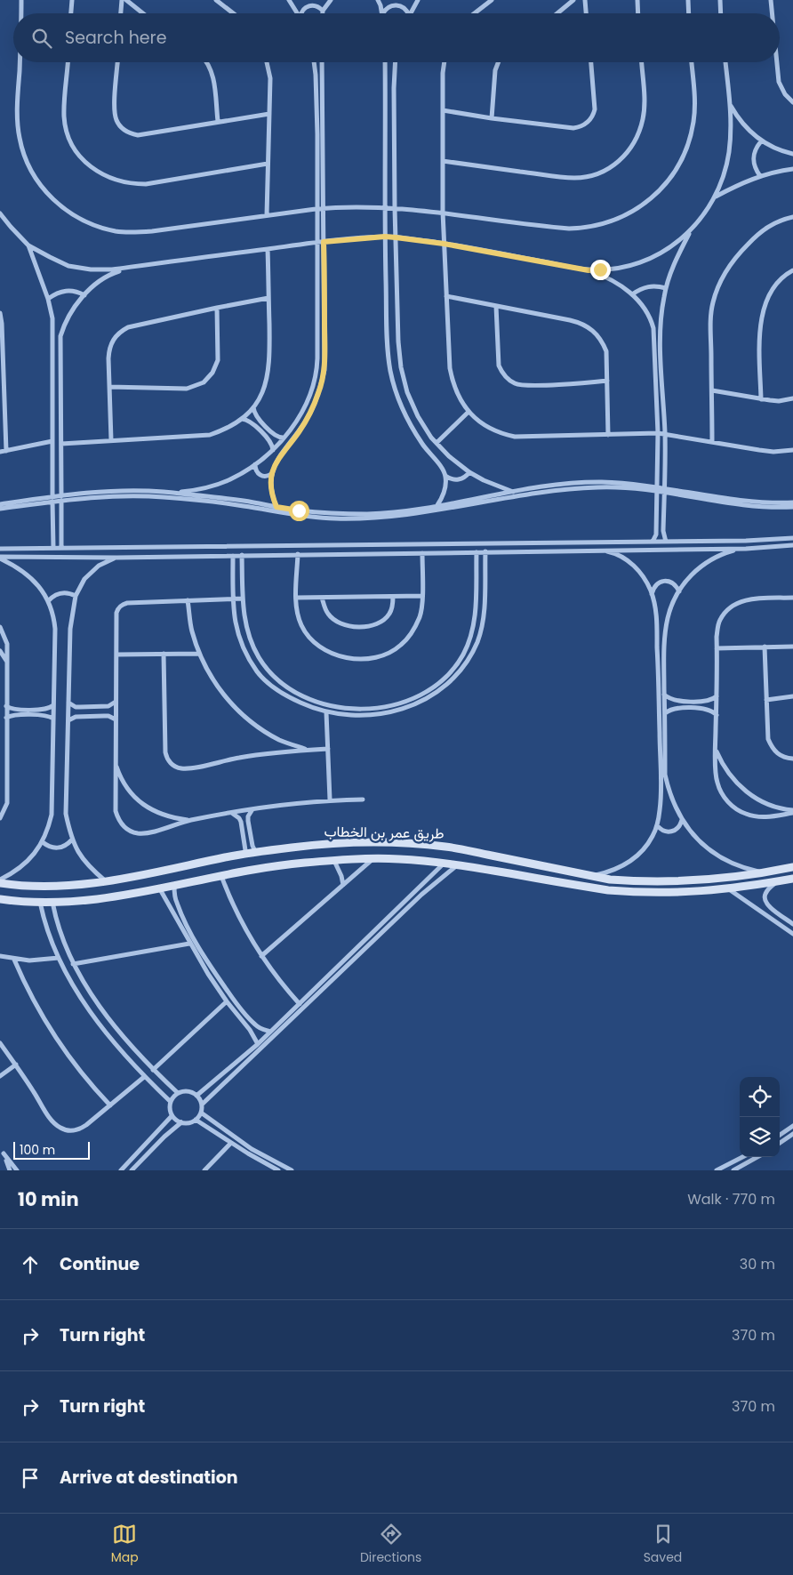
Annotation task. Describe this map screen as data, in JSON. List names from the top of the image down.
{
  "streets": {
    "street": ["طريق عمر بن الخطاب"]
  },
  "scale_bar": "100 m",
  "page": {
    "search": "Search here",
    "scale": "100 m",
    "heading": ["10 min", "Walk · 770 m"],
    "list": [
      ["Continue", "30 m"],
      ["Turn right", "370 m"],
      ["Turn right", "370 m"],
      "Arrive at destination"
    ],
    "nav": ["Map", "Directions", "Saved"]
  }
}
